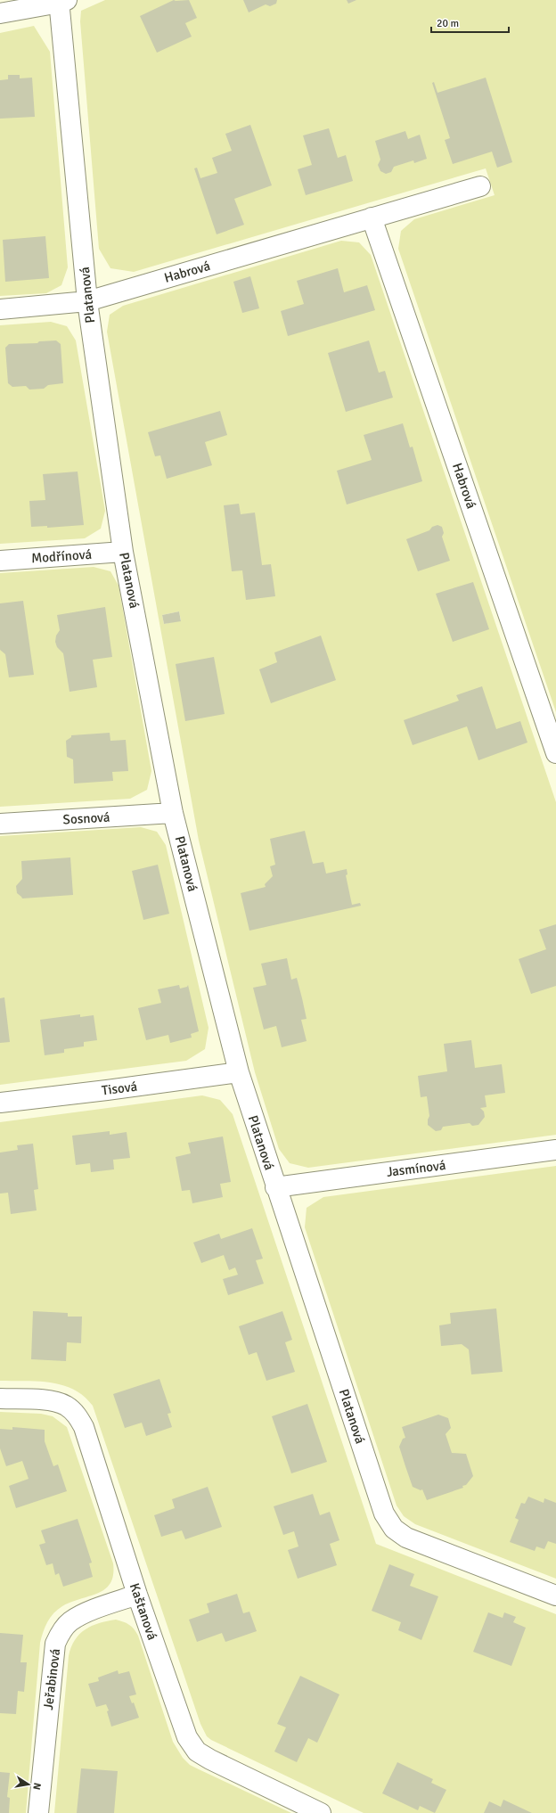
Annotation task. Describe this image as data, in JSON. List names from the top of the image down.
{
  "streets": {
    "street": [
      "Habrová",
      "Platanová",
      "Modřínová",
      "Sosnová",
      "Tisová",
      "Jasmínová",
      "Kaštanová",
      "Jeřabinová"
    ]
  },
  "crossings": [
    ["Habrová", "Platanová"],
    ["Platanová", "Modřínová"],
    ["Platanová", "Sosnová"],
    ["Platanová", "Tisová"],
    ["Platanová", "Jasmínová"],
    ["Kaštanová", "Jeřabinová"]
  ],
  "scale_bar": "20 m",
  "north": "right"
}
